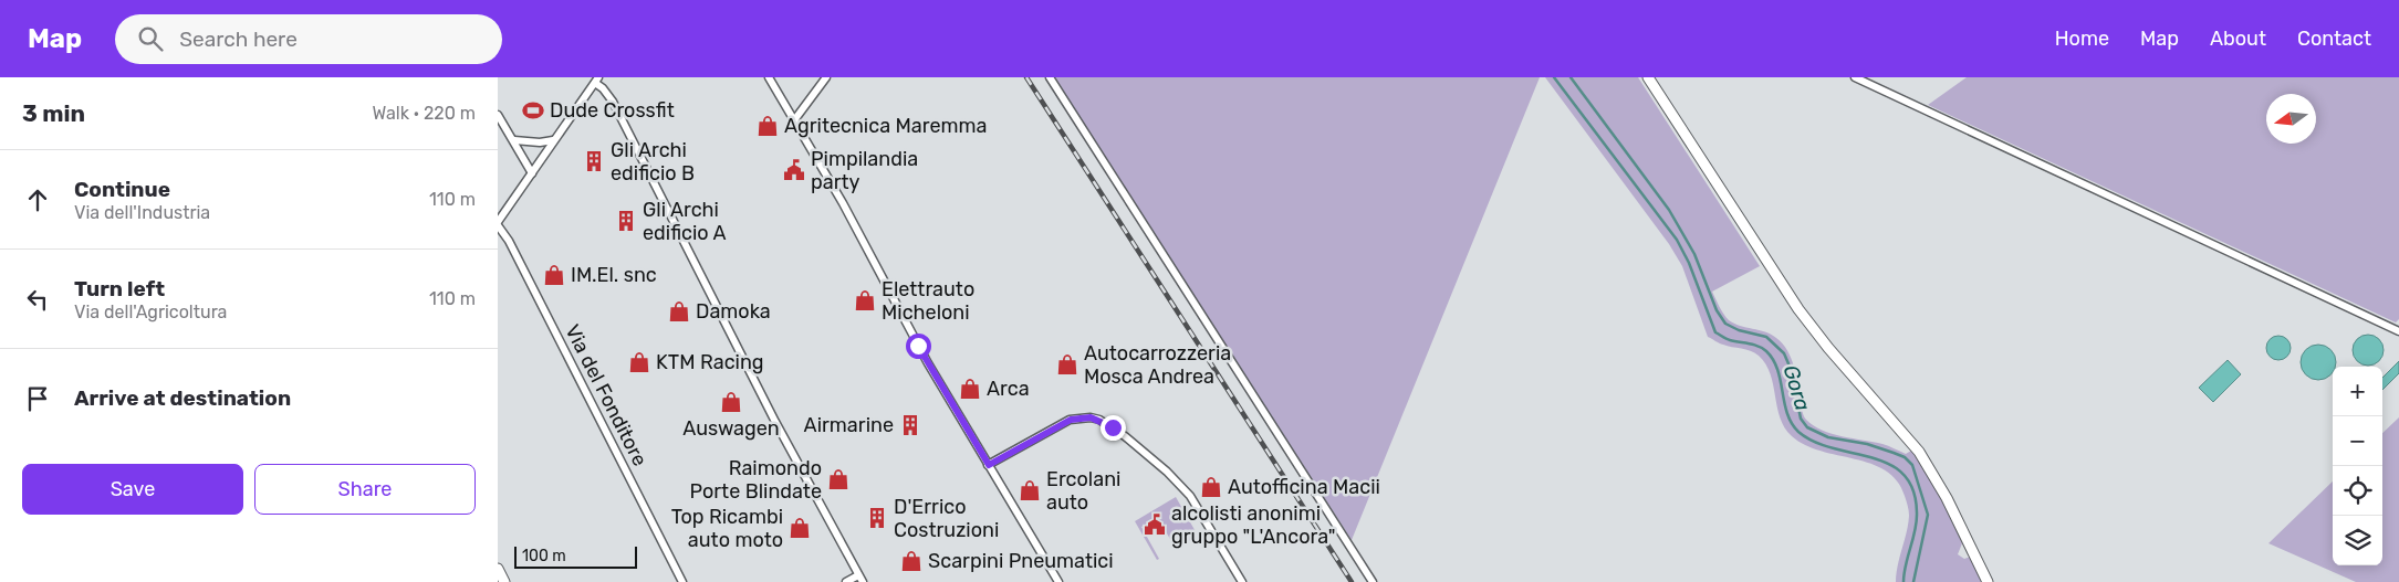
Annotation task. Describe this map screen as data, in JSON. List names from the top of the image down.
{
  "streets": {
    "street": ["Via del Fonditore"]
  },
  "water": ["Gora"],
  "places": {
    "sports": ["Dude Crossfit"],
    "shop": [
      "Agritecnica Maremma",
      "IM.El. snc",
      "Elettrauto Micheloni",
      "Damoka",
      "KTM Racing",
      "Autocarrozzeria Mosca Andrea",
      "Arca",
      "Auswagen",
      "Raimondo Porte Blindate",
      "Autofficina Macii",
      "Ercolani auto",
      "Top Ricambi auto moto",
      "Scarpini Pneumatici"
    ],
    "building": [
      "Gli Archi edificio B",
      "Gli Archi edificio A",
      "Airmarine",
      "D'Errico Costruzioni"
    ],
    "public building": ["Pimpilandia party", "alcolisti anonimi gruppo \"L'Ancora\""]
  },
  "scale_bar": "100 m",
  "north": "left",
  "page": {
    "header": "Map",
    "search": "Search here",
    "nav": [
      "Home",
      "Map",
      "About",
      "Contact"
    ],
    "heading": ["3 min", "Walk · 220 m"],
    "list": [
      ["Continue", "Via dell'Industria", "110 m"],
      ["Turn left", "Via dell'Agricoltura", "110 m"],
      "Arrive at destination"
    ],
    "map_buttons": ["+", "−"],
    "buttons": ["Save", "Share"],
    "scale": "100 m"
  }
}
